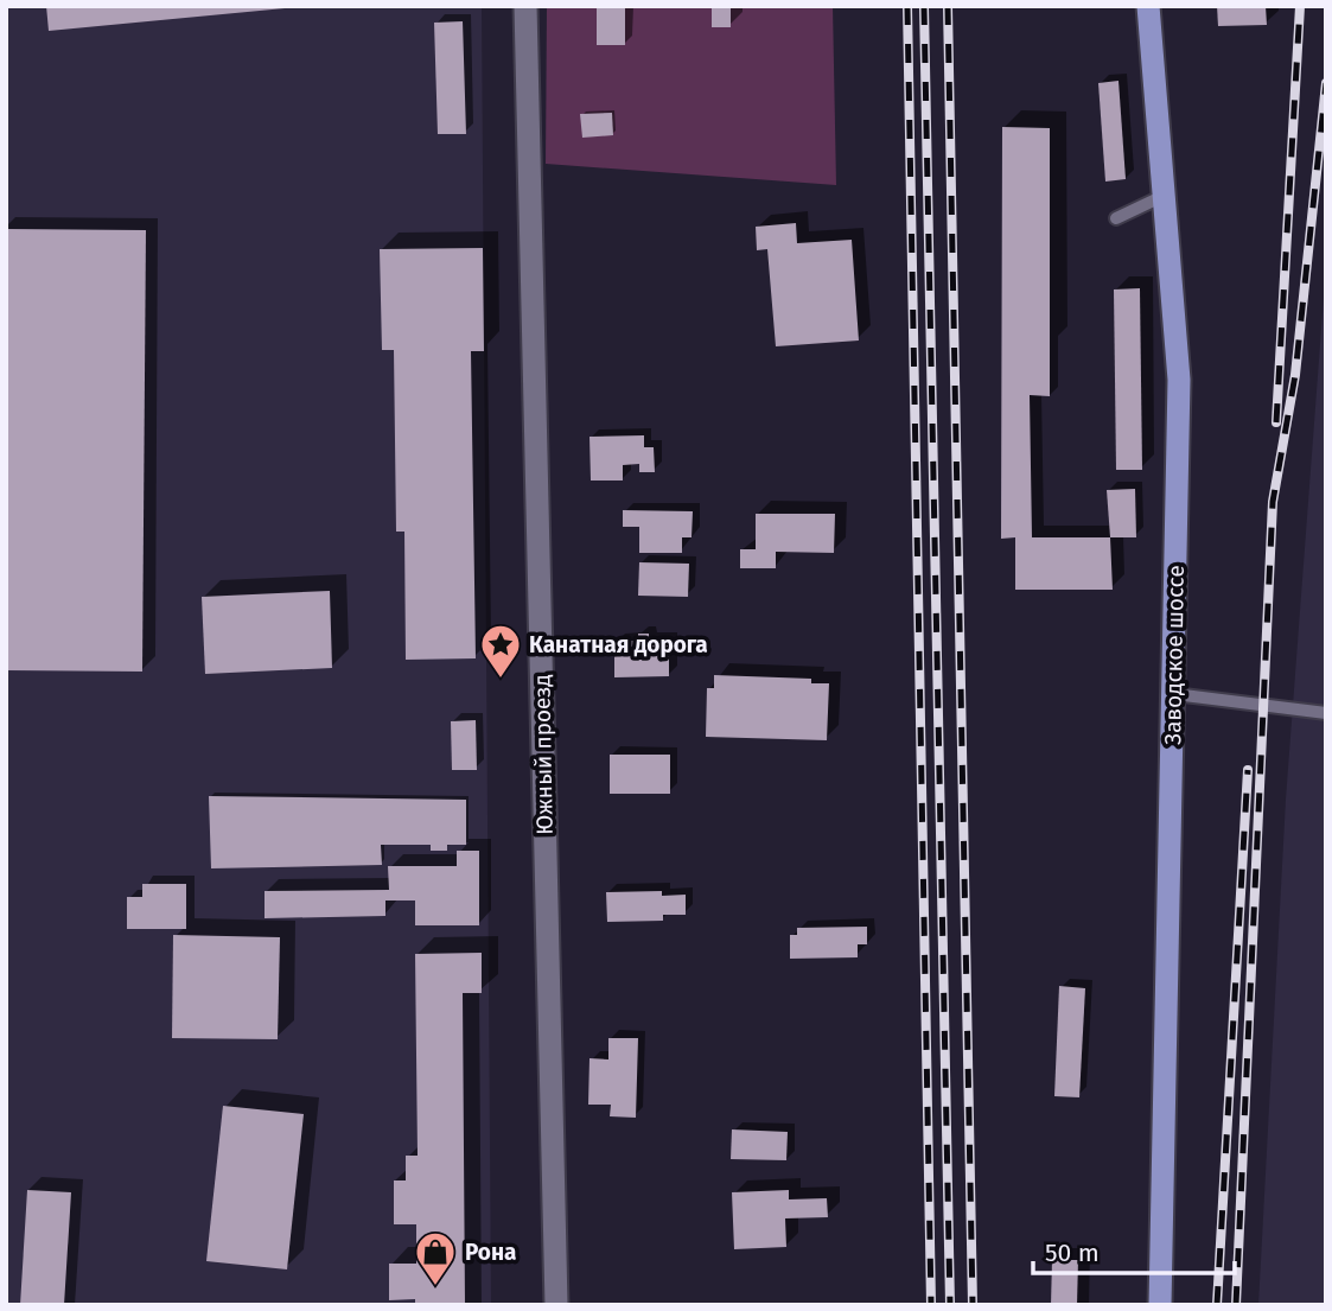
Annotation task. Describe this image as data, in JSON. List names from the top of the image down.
{
  "streets": {
    "main road": ["Заводское шоссе"],
    "street": ["Южный проезд"]
  },
  "places": {
    "place": ["Канатная дорога"],
    "shop": ["Рона"]
  },
  "scale_bar": "50 m"
}
